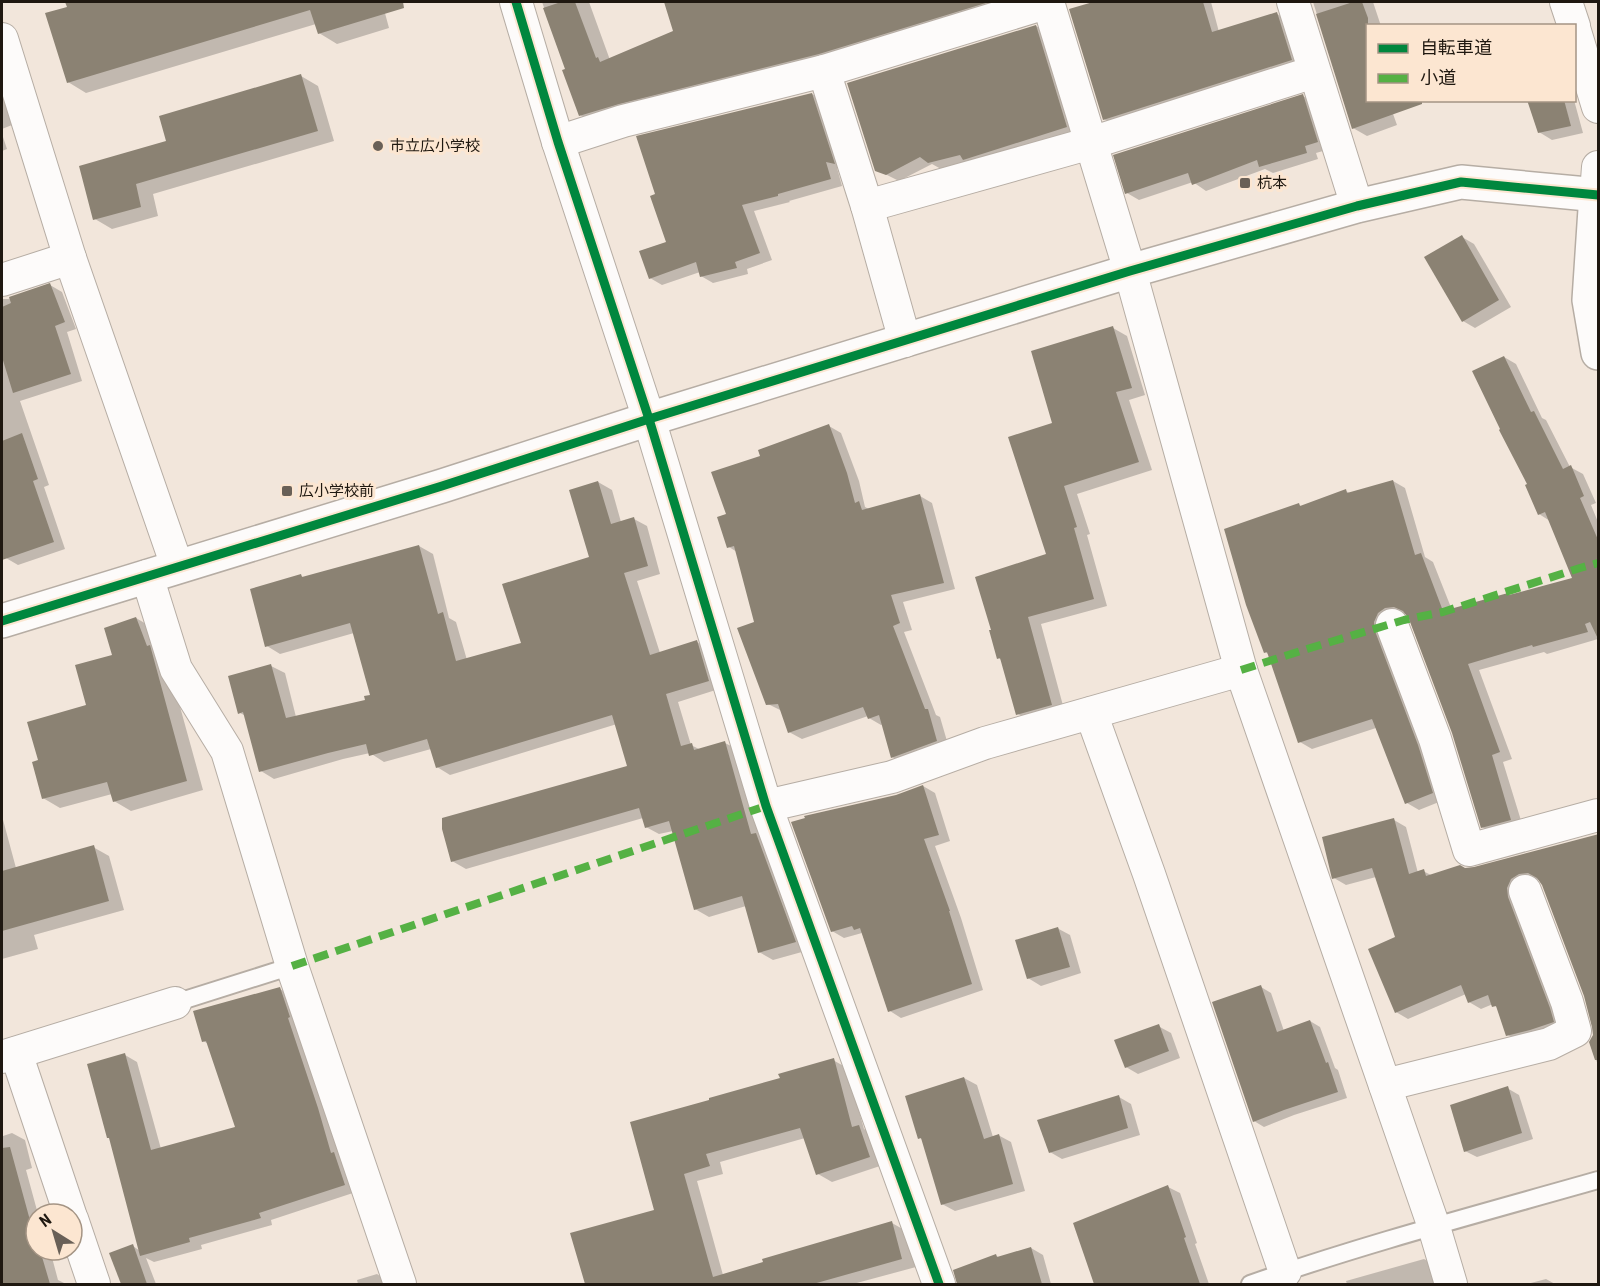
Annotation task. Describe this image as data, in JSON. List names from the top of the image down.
{
  "places": {
    "other": ["市立広小学校"],
    "transit": ["杭本", "広小学校前"]
  },
  "legend": ["自転車道", "小道"],
  "north": "top left"
}
